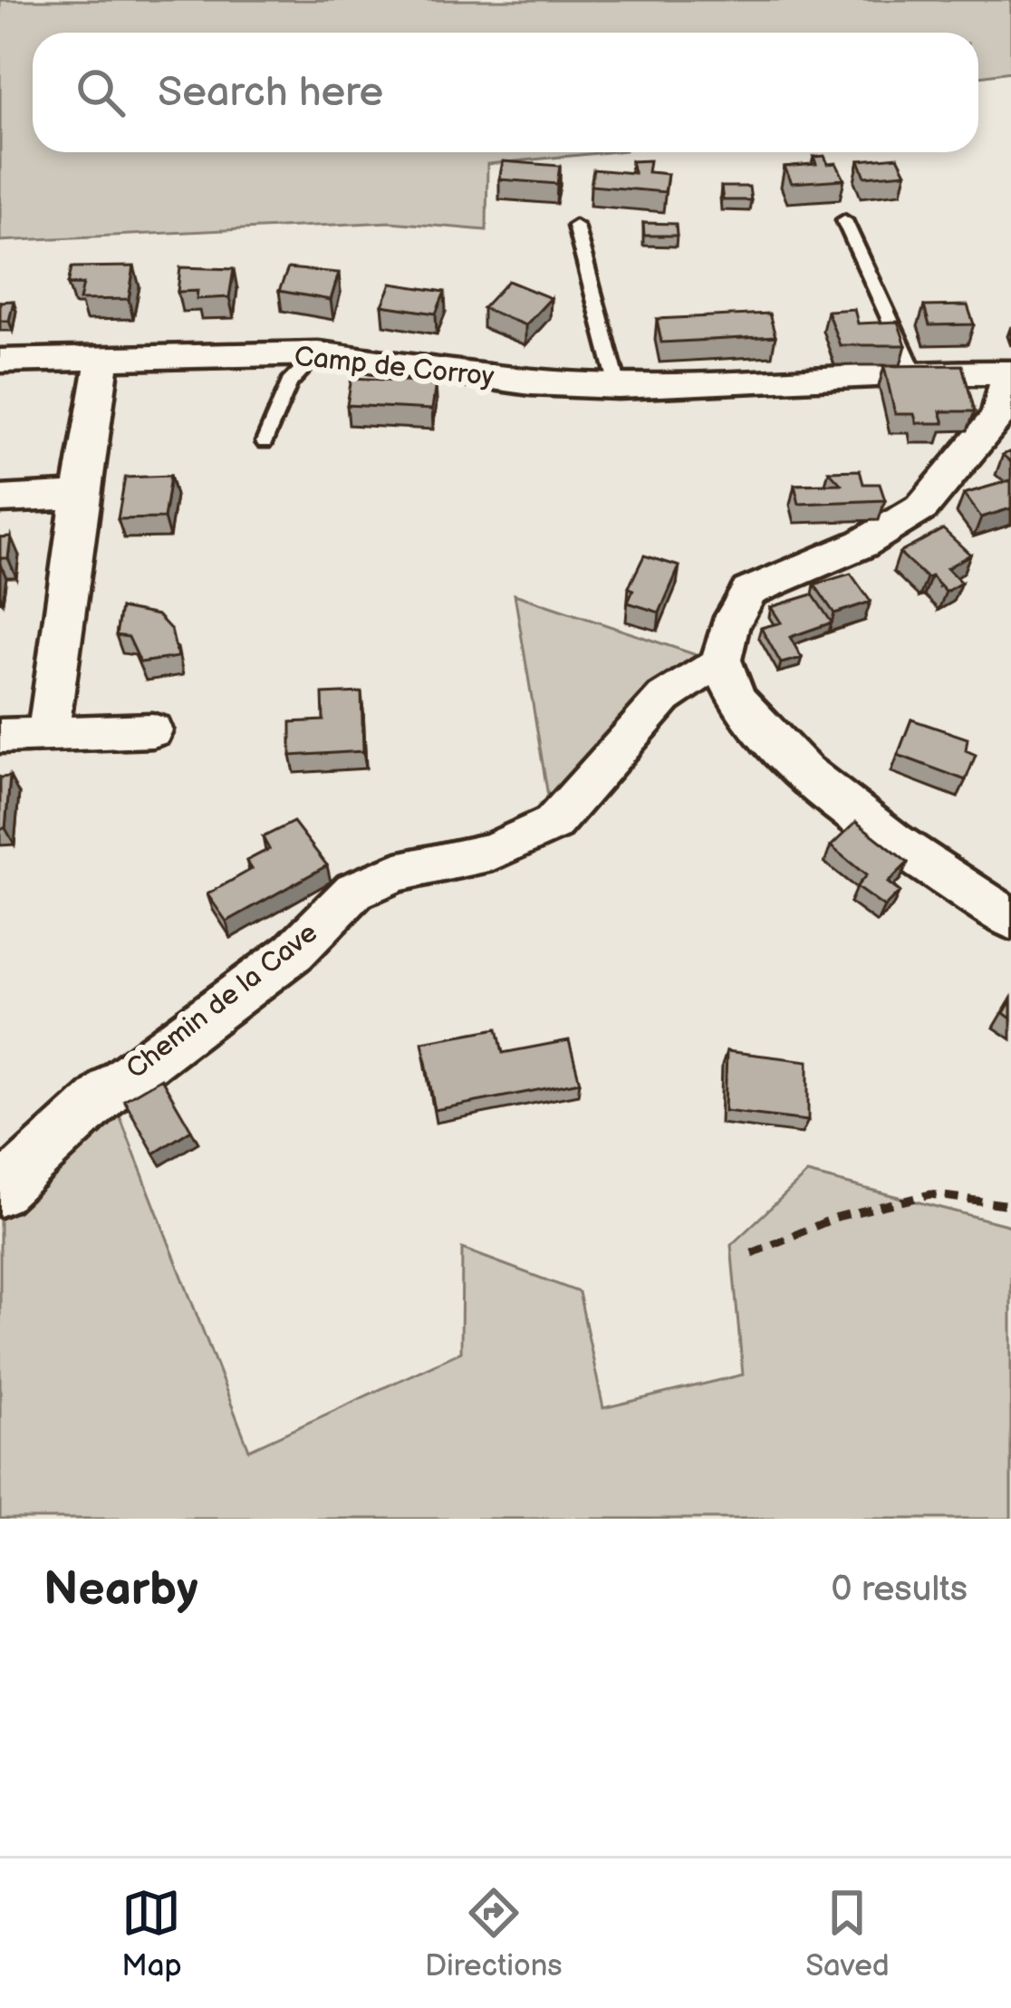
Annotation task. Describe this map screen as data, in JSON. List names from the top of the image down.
{
  "streets": {
    "street": ["Camp de Corroy", "Chemin de la Cave"]
  },
  "page": {
    "search": "Search here",
    "heading": ["Nearby", "0 results"],
    "nav": ["Map", "Directions", "Saved"]
  }
}
